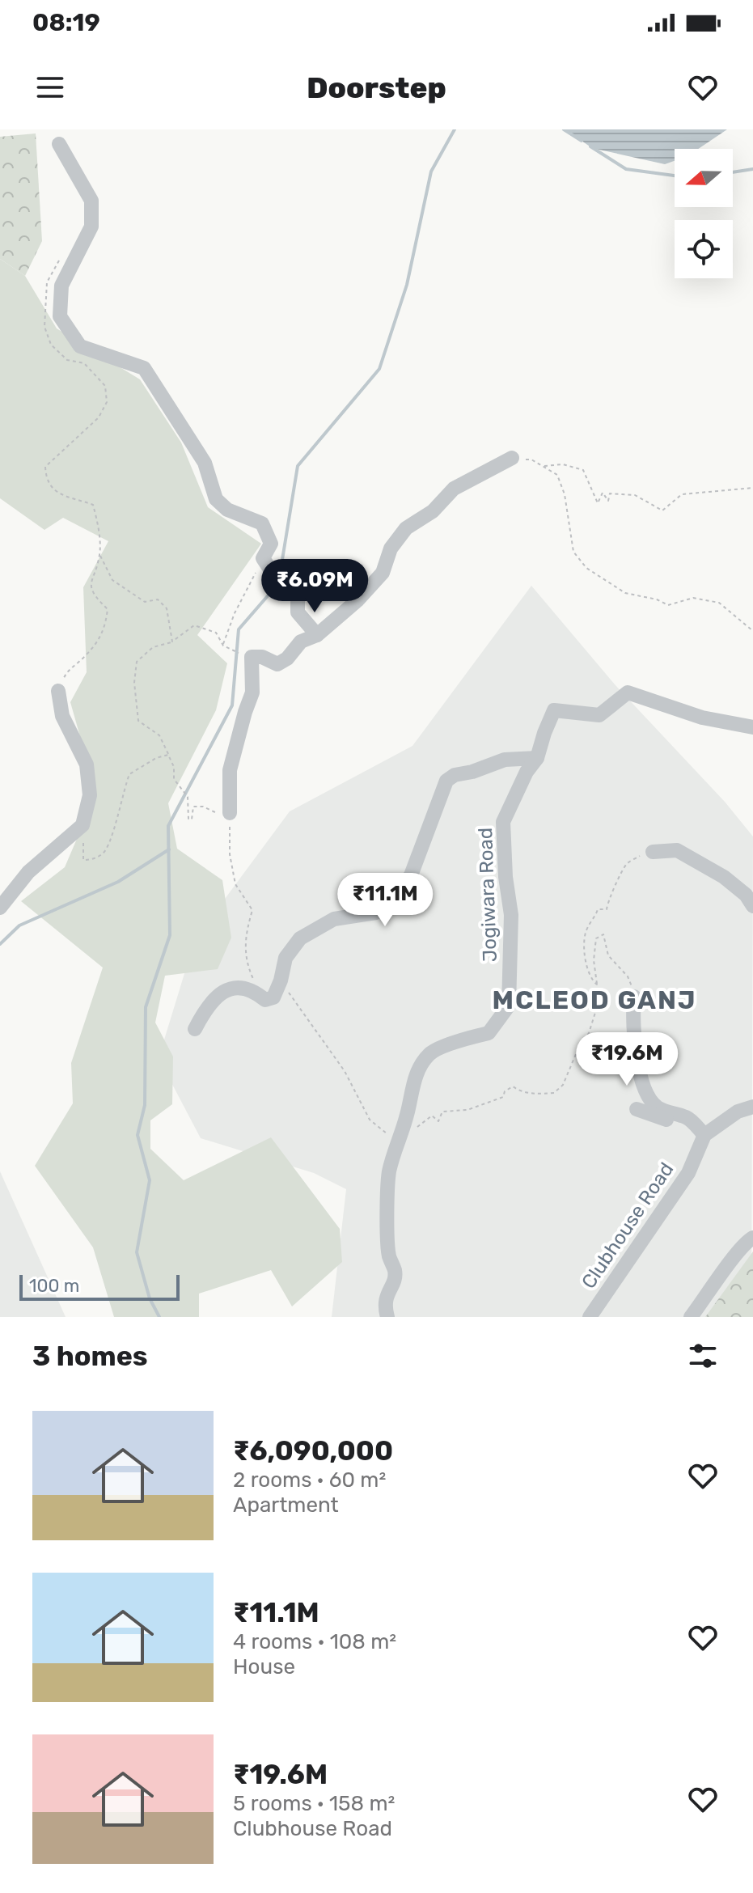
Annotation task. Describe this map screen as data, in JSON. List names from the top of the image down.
{
  "streets": {
    "street": ["Jogiwara Road", "Clubhouse Road"]
  },
  "districts": ["MCLEOD GANJ"],
  "scale_bar": "100 m",
  "north": "left",
  "page": {
    "status": "08:19",
    "header": "Doorstep",
    "price": ["₹6.09M", "₹11.1M", "₹19.6M"],
    "scale": "100 m",
    "heading": "3 homes",
    "list": [
      {
        "name": "₹6,090,000",
        "note": "2 rooms · 60 m² · Apartment"
      },
      {
        "name": "₹11.1M",
        "note": "4 rooms · 108 m² · House"
      },
      {
        "name": "₹19.6M",
        "note": "5 rooms · 158 m² · Clubhouse Road"
      }
    ]
  }
}
